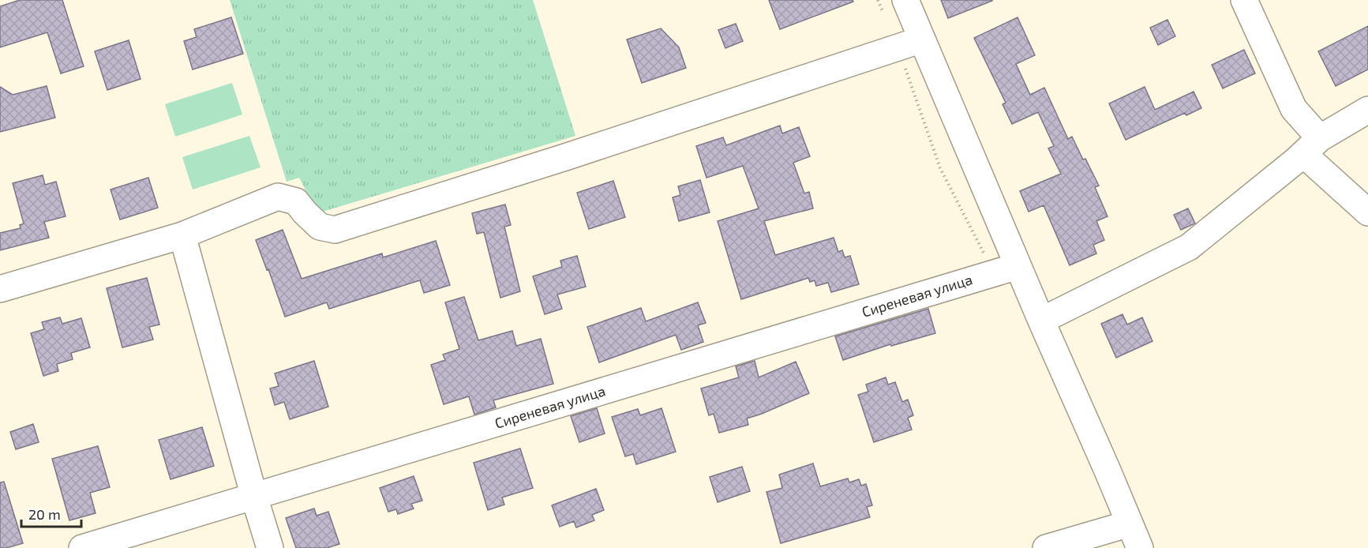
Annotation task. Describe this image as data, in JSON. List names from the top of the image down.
{
  "streets": {
    "street": ["Сиреневая улица"]
  },
  "scale_bar": "20 m"
}
